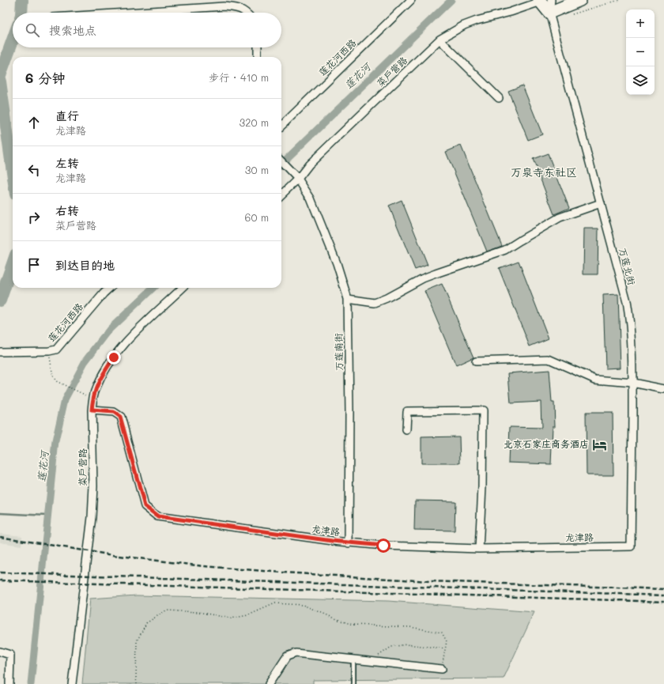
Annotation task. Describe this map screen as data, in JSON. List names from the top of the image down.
{
  "streets": {
    "street": [
      "莲花河西路",
      "菜户营路",
      "万莲北街",
      "万莲南街",
      "龙津路"
    ]
  },
  "crossings": [
    ["菜户营路", "万莲南街"],
    ["菜户营路", "龙津路"],
    ["万莲北街", "龙津路"],
    ["万莲南街", "龙津路"]
  ],
  "districts": ["万泉寺东社区"],
  "water": ["莲花河"],
  "places": {
    "hotel": ["北京石家庄商务酒店"]
  },
  "page": {
    "map_buttons": ["+", "−"],
    "search": "搜索地点",
    "heading": ["6 分钟", "步行 · 410 m"],
    "list": [
      ["直行", "龙津路", "320 m"],
      ["左转", "龙津路", "30 m"],
      ["右转", "菜户营路", "60 m"],
      "到达目的地"
    ]
  }
}
